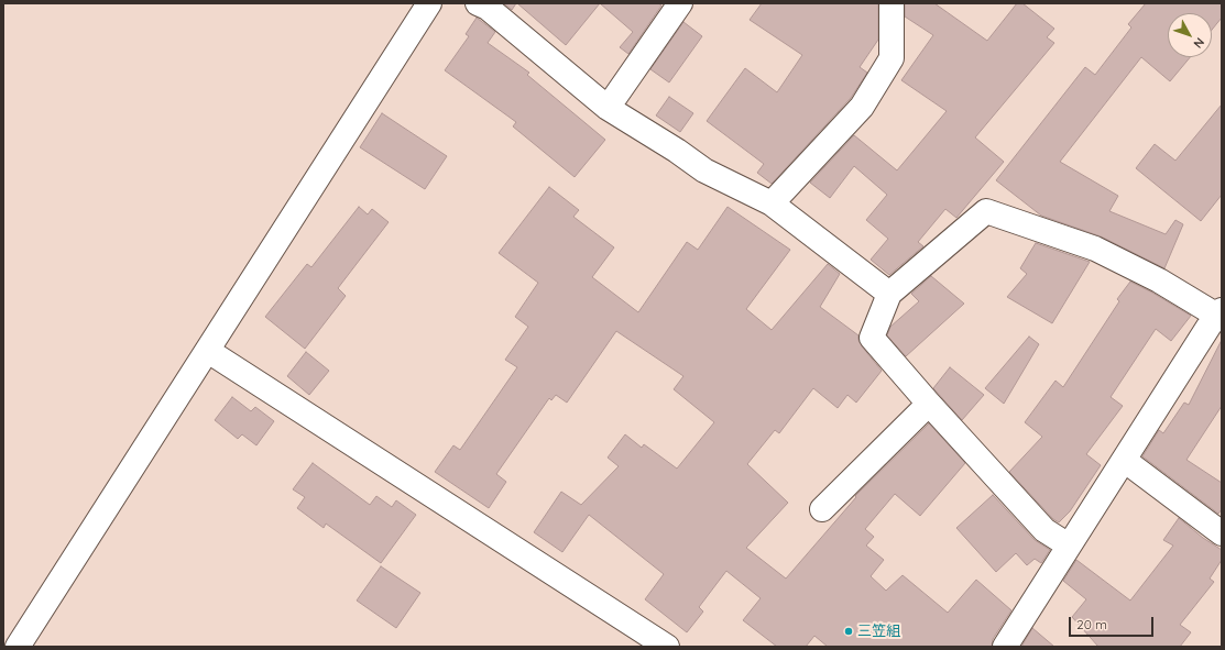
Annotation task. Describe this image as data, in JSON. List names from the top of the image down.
{
  "places": ["三笠組"],
  "scale_bar": "20 m",
  "north": "bottom right"
}
